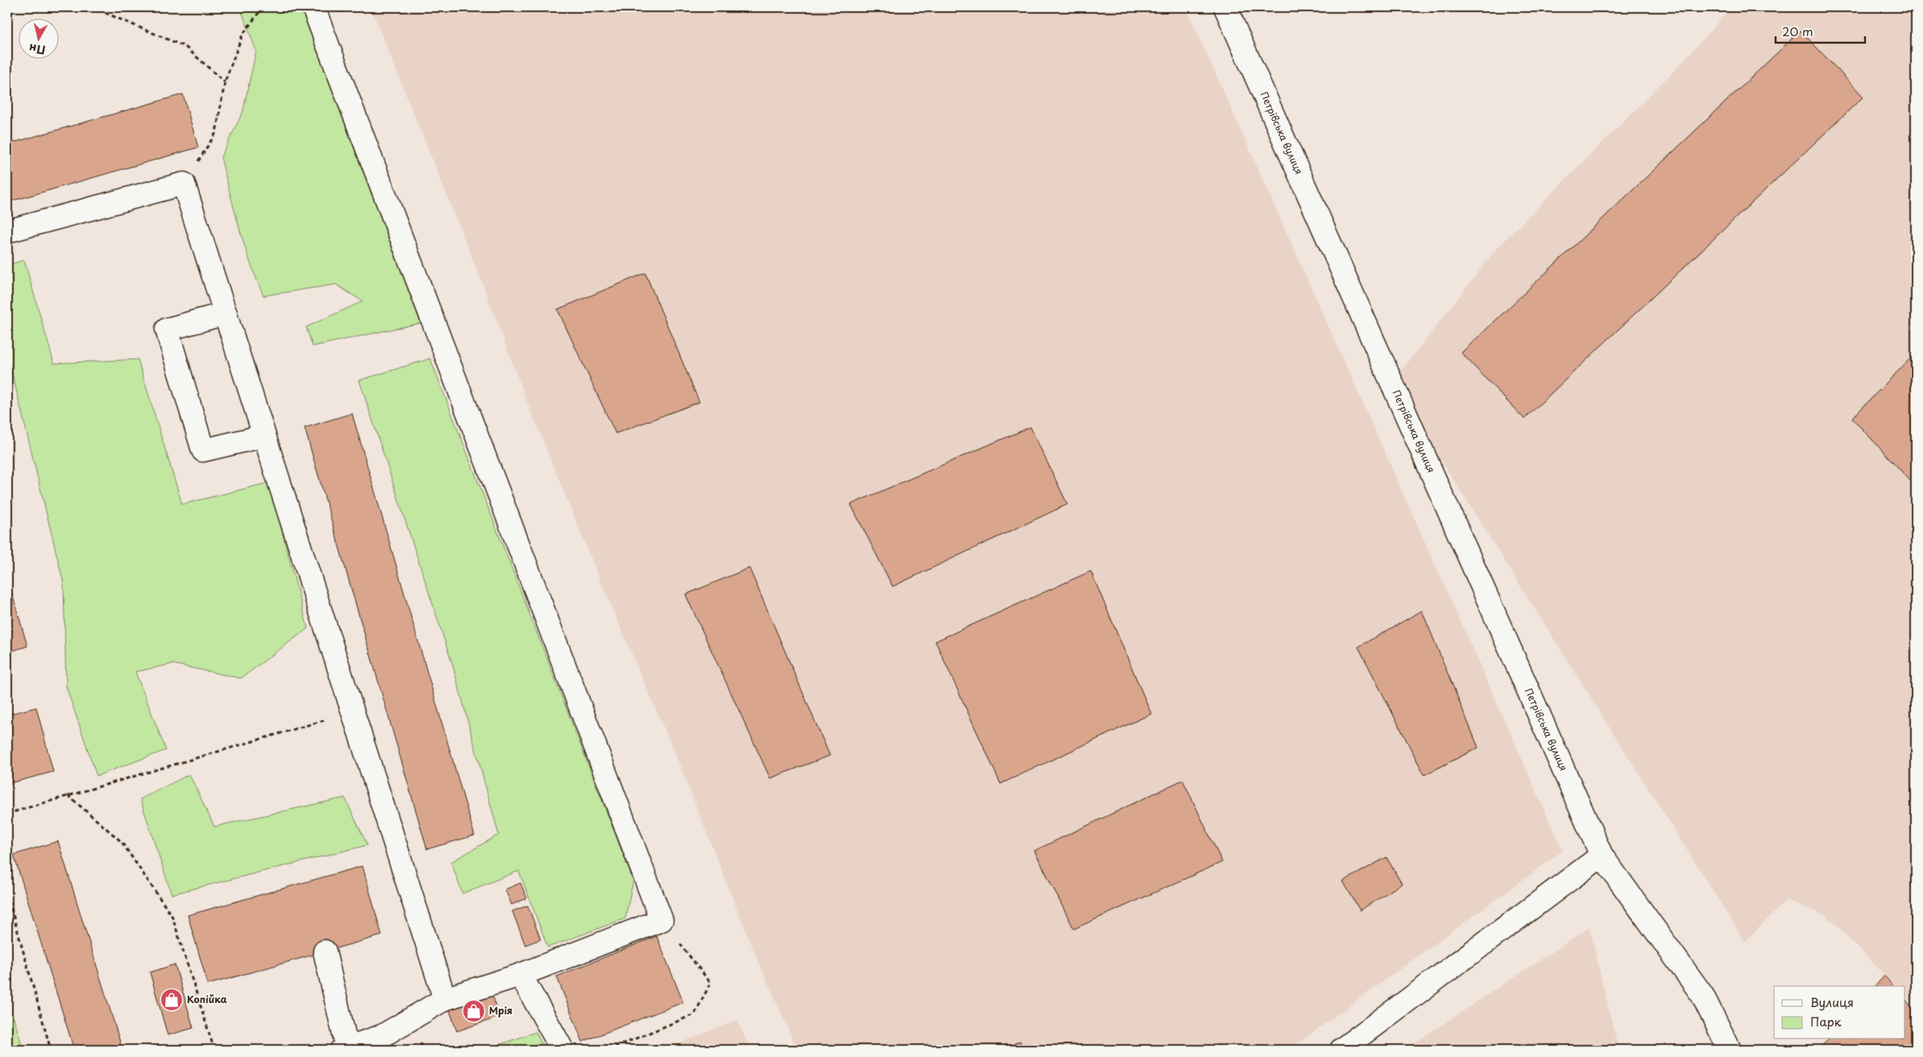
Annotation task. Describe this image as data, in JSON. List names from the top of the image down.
{
  "streets": {
    "street": ["Петрівська вулиця"]
  },
  "places": {
    "shop": ["Копійка", "Мрія"]
  },
  "legend": ["Вулиця", "Парк"],
  "scale_bar": "20 m",
  "north": "bottom"
}
